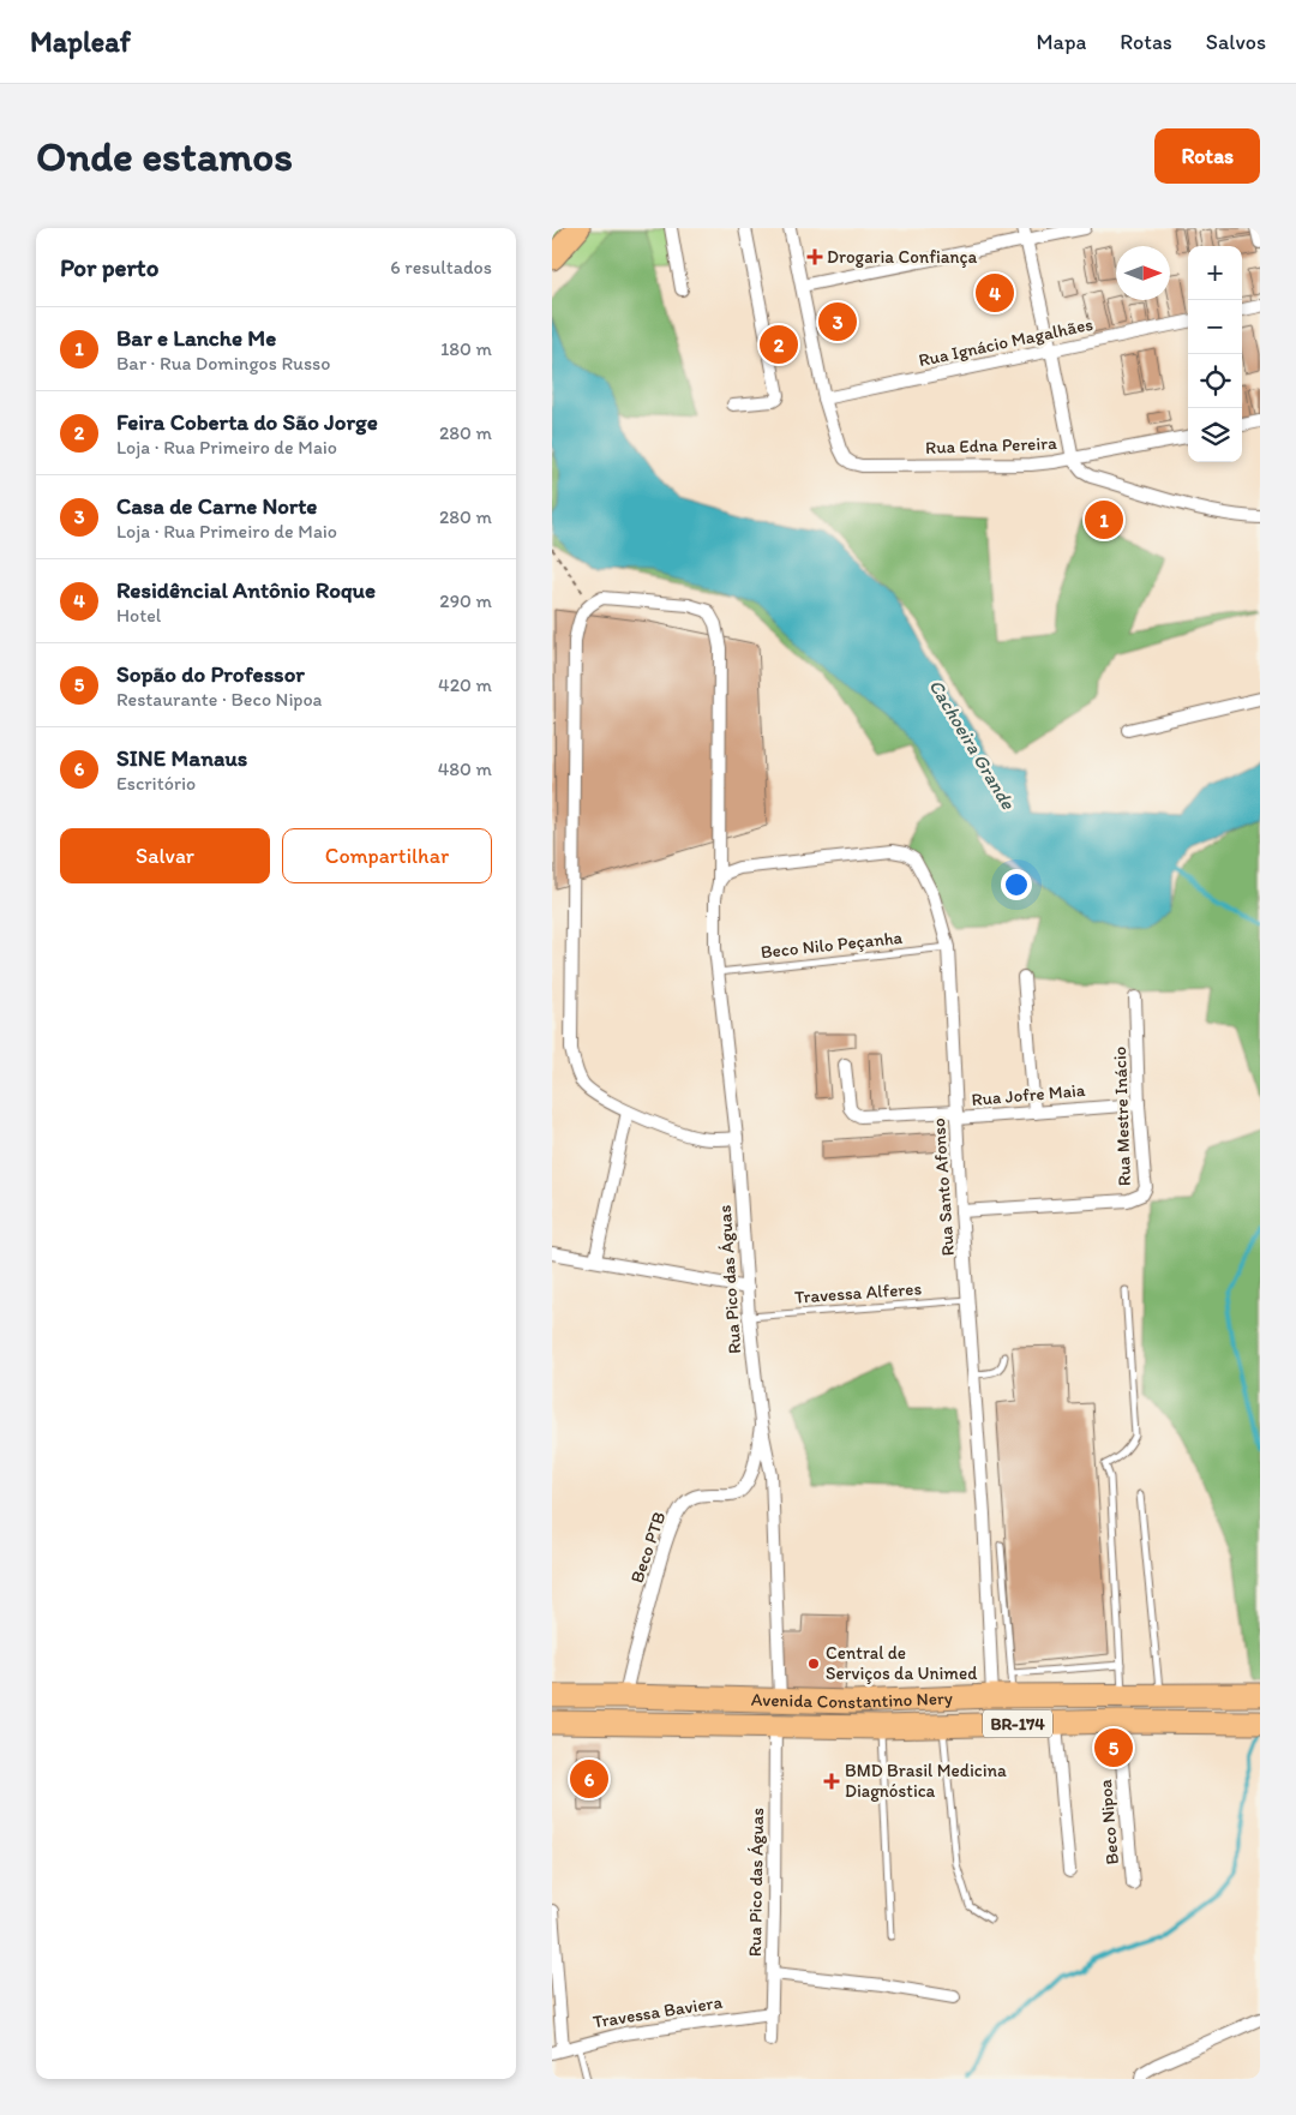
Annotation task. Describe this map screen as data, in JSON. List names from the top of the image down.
{
  "streets": {
    "highway": ["Avenida Constantino Nery", "BR-174"],
    "street": [
      "Rua Ignácio Magalhães",
      "Rua Edna Pereira",
      "Rua Jofre Maia",
      "Rua Mestre Inácio",
      "Rua Santo Afonso",
      "Rua Pico das Águas",
      "Beco PTB",
      "Beco Nipoa",
      "Travessa Baviera"
    ],
    "lane": ["Beco Nilo Peçanha", "Travessa Alferes"]
  },
  "crossings": [
    ["Rua Ignácio Magalhães", "Rua Edna Pereira"],
    ["Beco Nilo Peçanha", "Rua Santo Afonso"],
    ["Beco Nilo Peçanha", "Rua Pico das Águas"],
    ["Rua Jofre Maia", "Rua Mestre Inácio"],
    ["Rua Jofre Maia", "Rua Santo Afonso"],
    ["Rua Mestre Inácio", "Rua Santo Afonso"],
    ["Rua Santo Afonso", "Rua Pico das Águas"],
    ["Rua Santo Afonso", "Travessa Alferes"],
    ["Rua Santo Afonso", "Avenida Constantino Nery"],
    ["Rua Pico das Águas", "Travessa Alferes"],
    ["Rua Pico das Águas", "Beco PTB"],
    ["Rua Pico das Águas", "Avenida Constantino Nery"],
    ["Rua Pico das Águas", "Travessa Baviera"],
    ["Beco PTB", "Avenida Constantino Nery"],
    ["Avenida Constantino Nery", "Beco Nipoa"]
  ],
  "water": ["Cachoeira Grande"],
  "places": {
    "health": ["Drogaria Confiança", "BMD Brasil Medicina Diagnóstica"],
    "other": ["Central de Serviços da Unimed"]
  },
  "north": "right",
  "page": {
    "header": "Mapleaf",
    "nav": ["Mapa", "Rotas", "Salvos"],
    "buttons": [
      "Rotas",
      ["Salvar", "Compartilhar"]
    ],
    "title": "Onde estamos",
    "heading": ["Por perto", "6 resultados"],
    "map_buttons": ["+", "−"],
    "pins": [
      "4",
      "3",
      "2",
      "1",
      "5",
      "6"
    ],
    "list": [
      {
        "mark": "1",
        "name": "Bar e Lanche Me",
        "note": "Bar · Rua Domingos Russo",
        "value": "180 m"
      },
      {
        "mark": "2",
        "name": "Feira Coberta do São Jorge",
        "note": "Loja · Rua Primeiro de Maio",
        "value": "280 m"
      },
      {
        "mark": "3",
        "name": "Casa de Carne Norte",
        "note": "Loja · Rua Primeiro de Maio",
        "value": "280 m"
      },
      {
        "mark": "4",
        "name": "Residêncial Antônio Roque",
        "note": "Hotel",
        "value": "290 m"
      },
      {
        "mark": "5",
        "name": "Sopão do Professor",
        "note": "Restaurante · Beco Nipoa",
        "value": "420 m"
      },
      {
        "mark": "6",
        "name": "SINE Manaus",
        "note": "Escritório",
        "value": "480 m"
      }
    ]
  }
}
